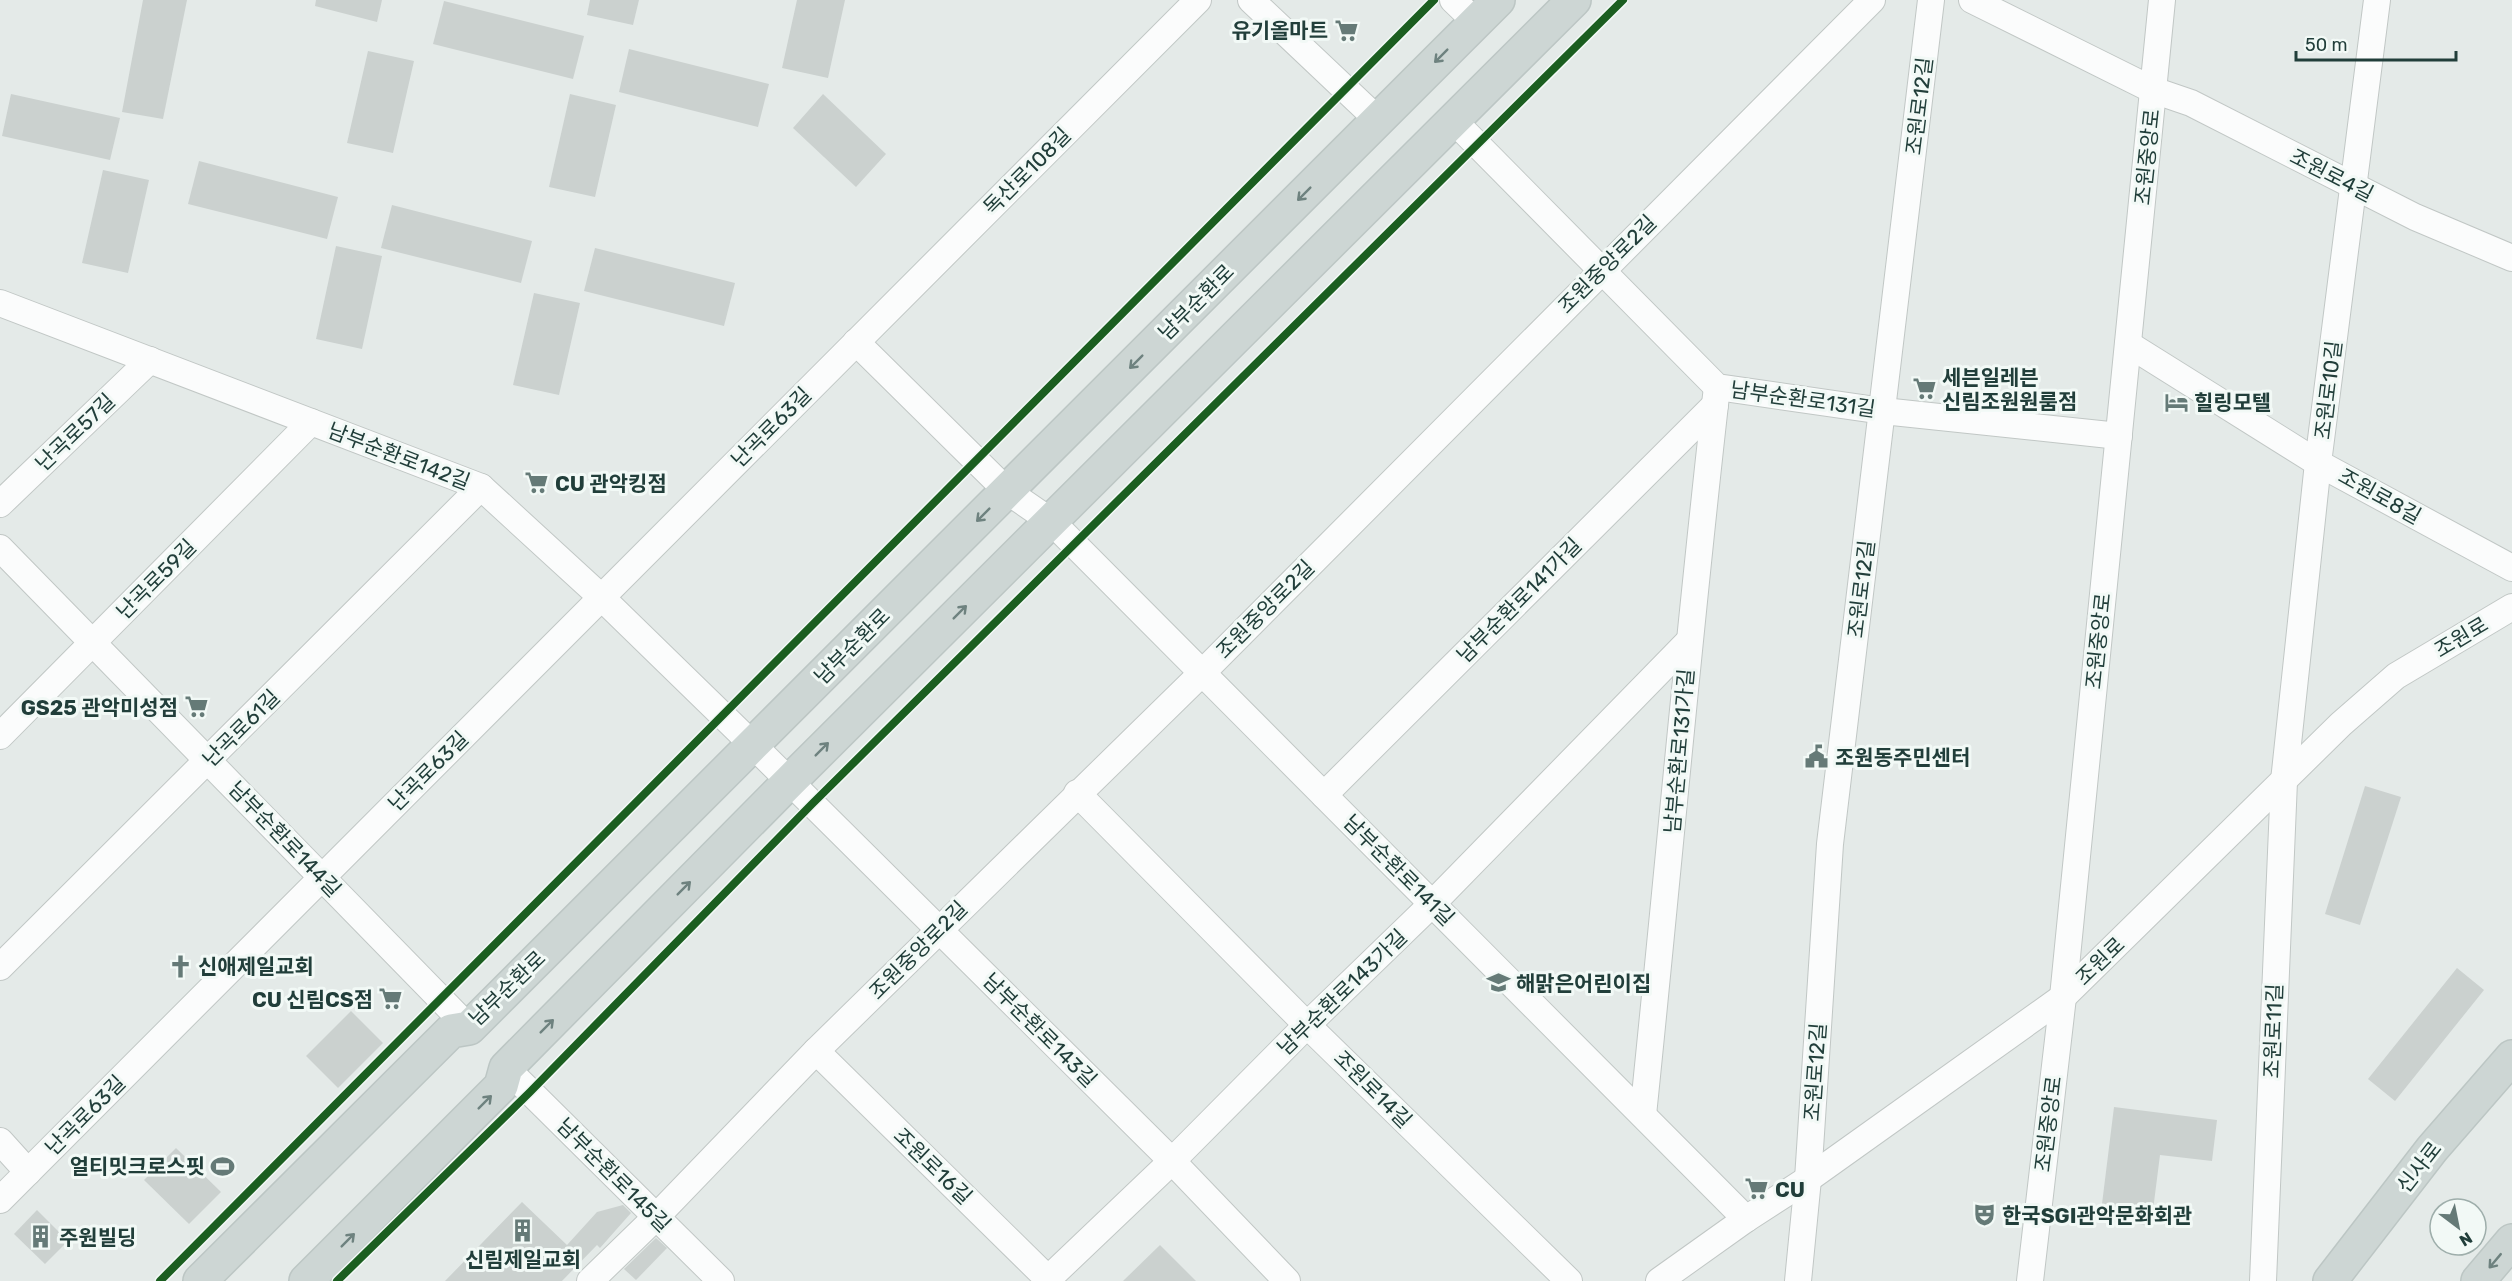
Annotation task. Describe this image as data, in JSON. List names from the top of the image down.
{
  "streets": {
    "main road": ["남부순환로", "신사로"],
    "street": [
      "조원로12길",
      "조원중앙로",
      "독산로108길",
      "조원로4길",
      "조원중앙로2길",
      "조원로10길",
      "남부순환로131길",
      "난곡로63길",
      "난곡로57길",
      "남부순환로142길",
      "조원로8길",
      "난곡로59길",
      "남부순환로141가길",
      "조원로",
      "난곡로61길",
      "남부순환로131가길",
      "남부순환로144길",
      "남부순환로141길",
      "남부순환로143가길",
      "남부순환로143길",
      "조원로11길",
      "조원로14길",
      "조원로16길",
      "남부순환로145길"
    ]
  },
  "crossings": [
    ["조원로12길", "남부순환로131길"],
    ["조원로12길", "조원로"],
    ["조원중앙로", "조원로4길"],
    ["조원중앙로", "남부순환로131길"],
    ["조원중앙로", "조원로8길"],
    ["조원중앙로", "조원로"],
    ["독산로108길", "난곡로63길"],
    ["독산로108길", "남부순환로141길"],
    ["조원로4길", "조원로10길"],
    ["조원중앙로2길", "남부순환로131길"],
    ["조원중앙로2길", "남부순환로141길"],
    ["조원중앙로2길", "남부순환로143길"],
    ["조원중앙로2길", "조원로14길"],
    ["조원중앙로2길", "조원로16길"],
    ["조원중앙로2길", "남부순환로145길"],
    ["남부순환로", "남부순환로142길"],
    ["남부순환로", "남부순환로144길"],
    ["남부순환로", "남부순환로141길"],
    ["조원로10길", "조원로8길"],
    ["조원로10길", "조원로"],
    ["조원로10길", "조원로11길"],
    ["남부순환로131길", "남부순환로141가길"],
    ["남부순환로131길", "남부순환로131가길"],
    ["난곡로63길", "남부순환로142길"],
    ["난곡로63길", "남부순환로144길"],
    ["난곡로63길", "남부순환로141길"],
    ["난곡로57길", "남부순환로142길"],
    ["남부순환로142길", "난곡로59길"],
    ["남부순환로142길", "난곡로61길"],
    ["남부순환로142길", "남부순환로143길"],
    ["난곡로59길", "남부순환로144길"],
    ["남부순환로141가길", "남부순환로131가길"],
    ["남부순환로141가길", "남부순환로141길"],
    ["조원로", "남부순환로141길"],
    ["조원로", "조원로11길"],
    ["난곡로61길", "남부순환로144길"],
    ["남부순환로131가길", "남부순환로141길"],
    ["남부순환로131가길", "남부순환로143가길"],
    ["남부순환로141길", "남부순환로143가길"],
    ["남부순환로143가길", "남부순환로143길"],
    ["남부순환로143가길", "조원로14길"],
    ["남부순환로143가길", "조원로16길"]
  ],
  "places": {
    "supermarket": [
      "유기올마트",
      "세븐일레븐 신림조원원룸점",
      "CU 관악킹점",
      "GS25 관악미성점",
      "CU 신림CS점",
      "CU"
    ],
    "hotel": ["힐링모텔"],
    "public building": ["조원동주민센터"],
    "church": ["신애제일교회"],
    "school or university": ["해맑은어린이집"],
    "sports": ["얼티밋크로스핏"],
    "theatre": ["한국SGI관악문화회관"],
    "building": ["신림제일교회", "주원빌딩"]
  },
  "scale_bar": "50 m",
  "north": "bottom right"
}
